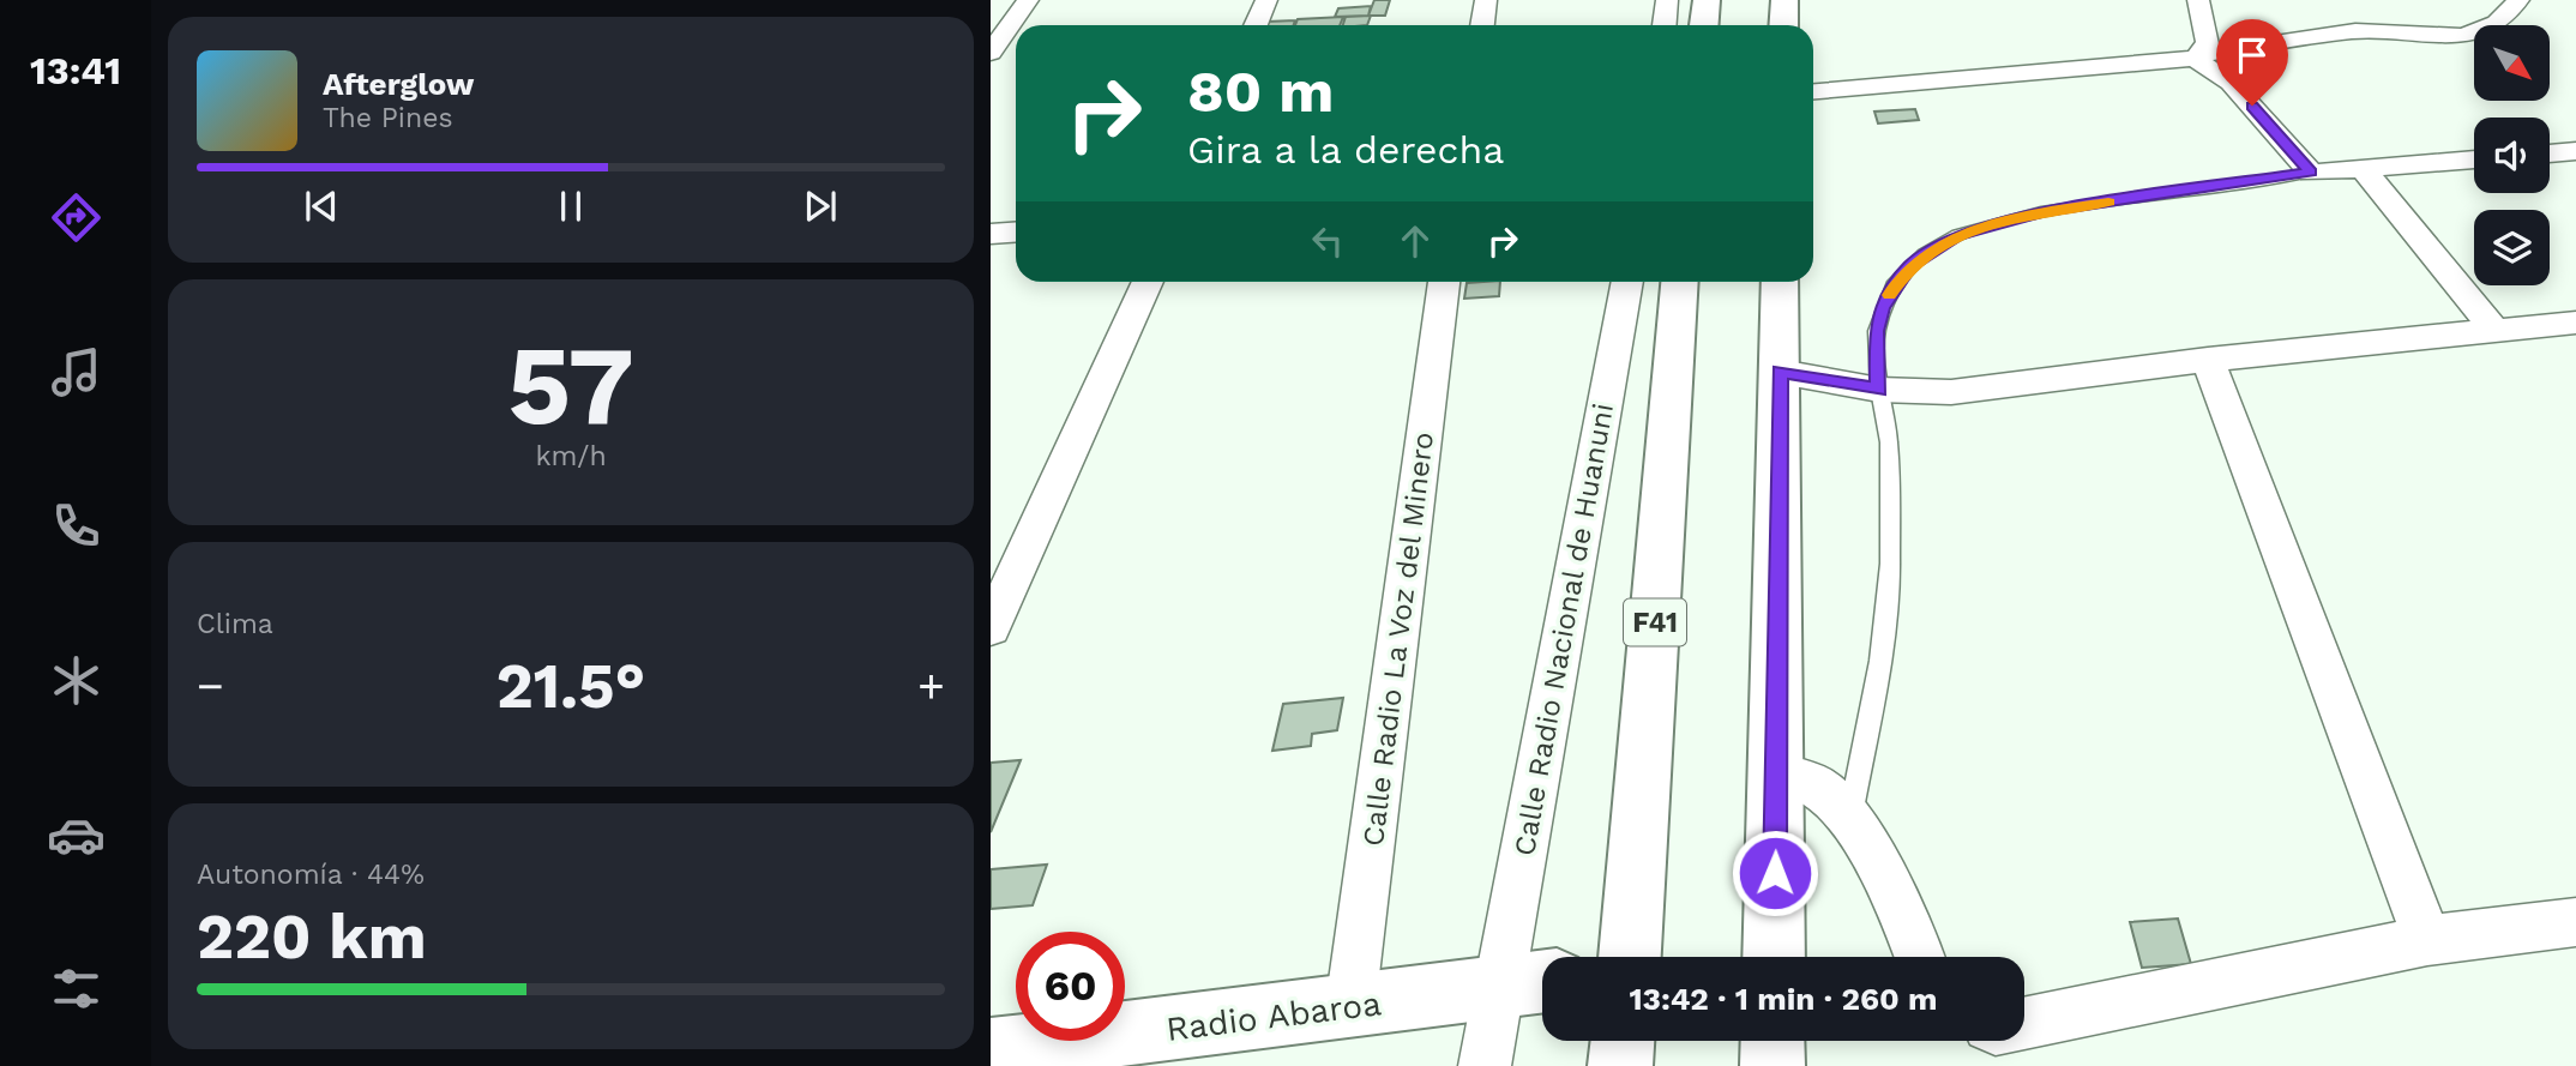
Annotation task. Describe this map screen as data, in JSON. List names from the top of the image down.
{
  "streets": {
    "main road": ["F41", "Radio Abaroa"],
    "street": ["Calle Radio Nacional de Huanuni", "Calle Radio La Voz del Minero"]
  },
  "crossings": [
    ["Calle Radio Nacional de Huanuni", "Radio Abaroa"],
    ["Calle Radio La Voz del Minero", "Radio Abaroa"]
  ],
  "north": "bottom right",
  "page": {
    "tabs": "13:41",
    "turn": ["80 m", "Gira a la derecha"],
    "song": ["Afterglow", "The Pines"],
    "tile": [
      ["57", "km/h"],
      "Clima",
      ["Autonomía · 44%", "220 km"]
    ],
    "heat": ["−", "21.5°", "+"],
    "limit": "60",
    "trip": "13:42 · 1 min · 260 m"
  }
}
